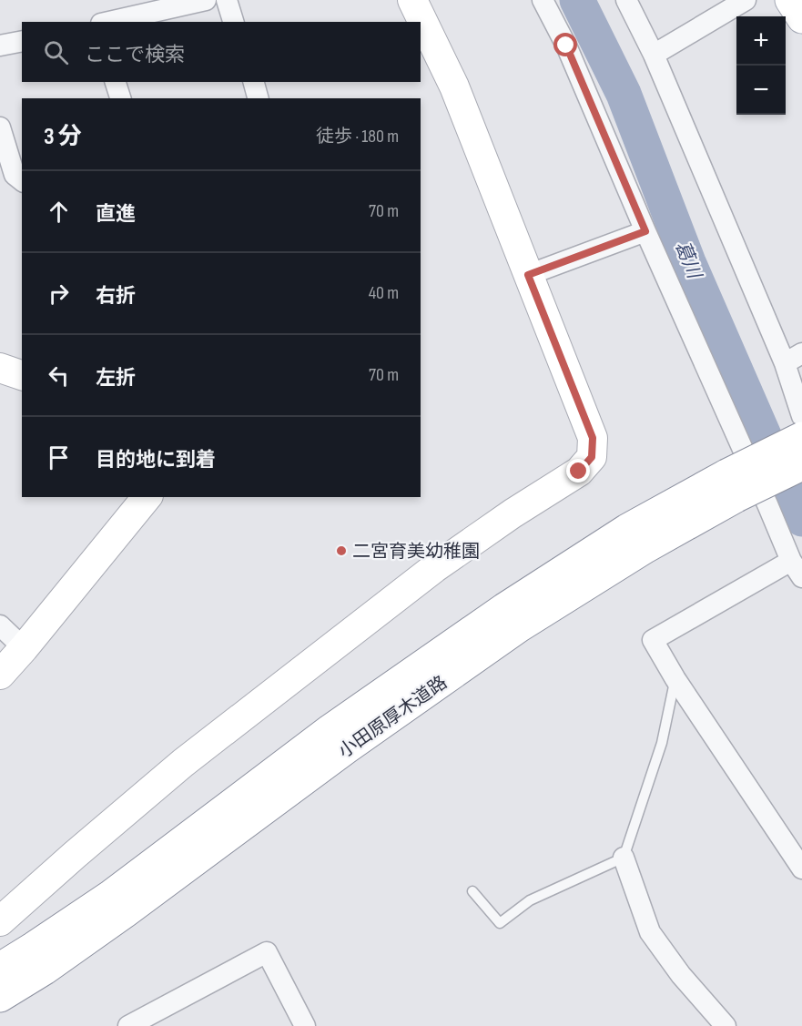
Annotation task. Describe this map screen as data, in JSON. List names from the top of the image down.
{
  "streets": {
    "main road": ["小田原厚木道路"]
  },
  "water": ["葛川"],
  "places": ["二宮育美幼稚園"],
  "page": {
    "map_buttons": ["+", "−"],
    "search": "ここで検索",
    "heading": ["3 分", "徒歩 · 180 m"],
    "list": [
      ["直進", "70 m"],
      ["右折", "40 m"],
      ["左折", "70 m"],
      "目的地に到着"
    ]
  }
}
